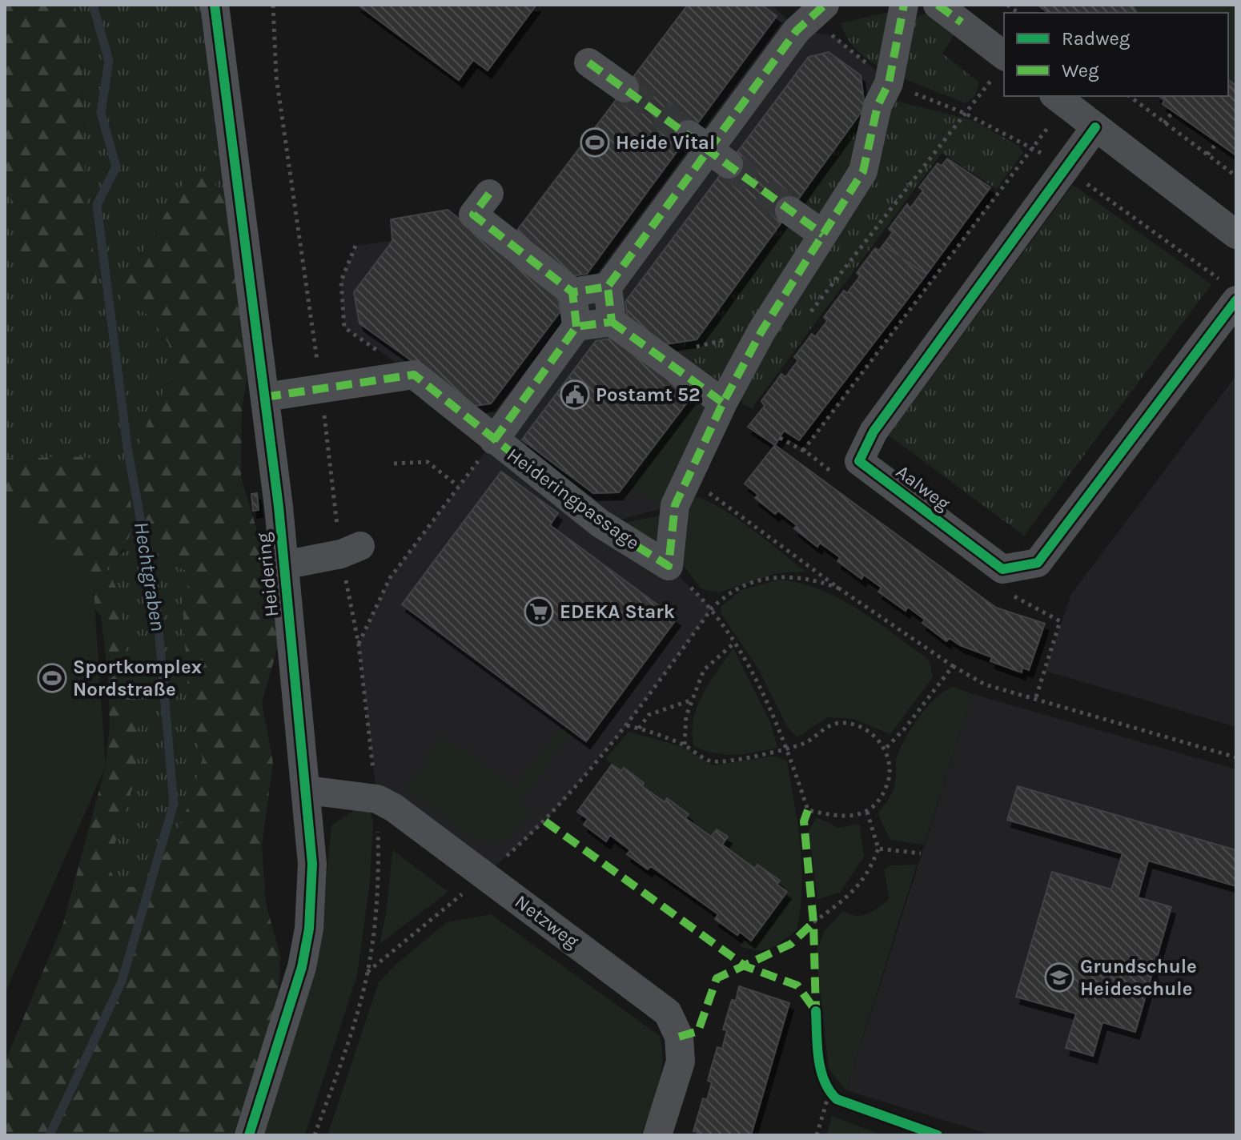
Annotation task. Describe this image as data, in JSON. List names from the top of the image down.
{
  "streets": {
    "street": [
      "Aalweg",
      "Heideringpassage",
      "Heidering",
      "Netzweg"
    ]
  },
  "crossings": [
    ["Heidering", "Netzweg"]
  ],
  "water": ["Hechtgraben"],
  "places": {
    "sports": ["Heide Vital", "Sportkomplex Nordstraße"],
    "public building": ["Postamt 52"],
    "supermarket": ["EDEKA Stark"],
    "school or university": ["Grundschule Heideschule"]
  },
  "legend": ["Radweg", "Weg"]
}
